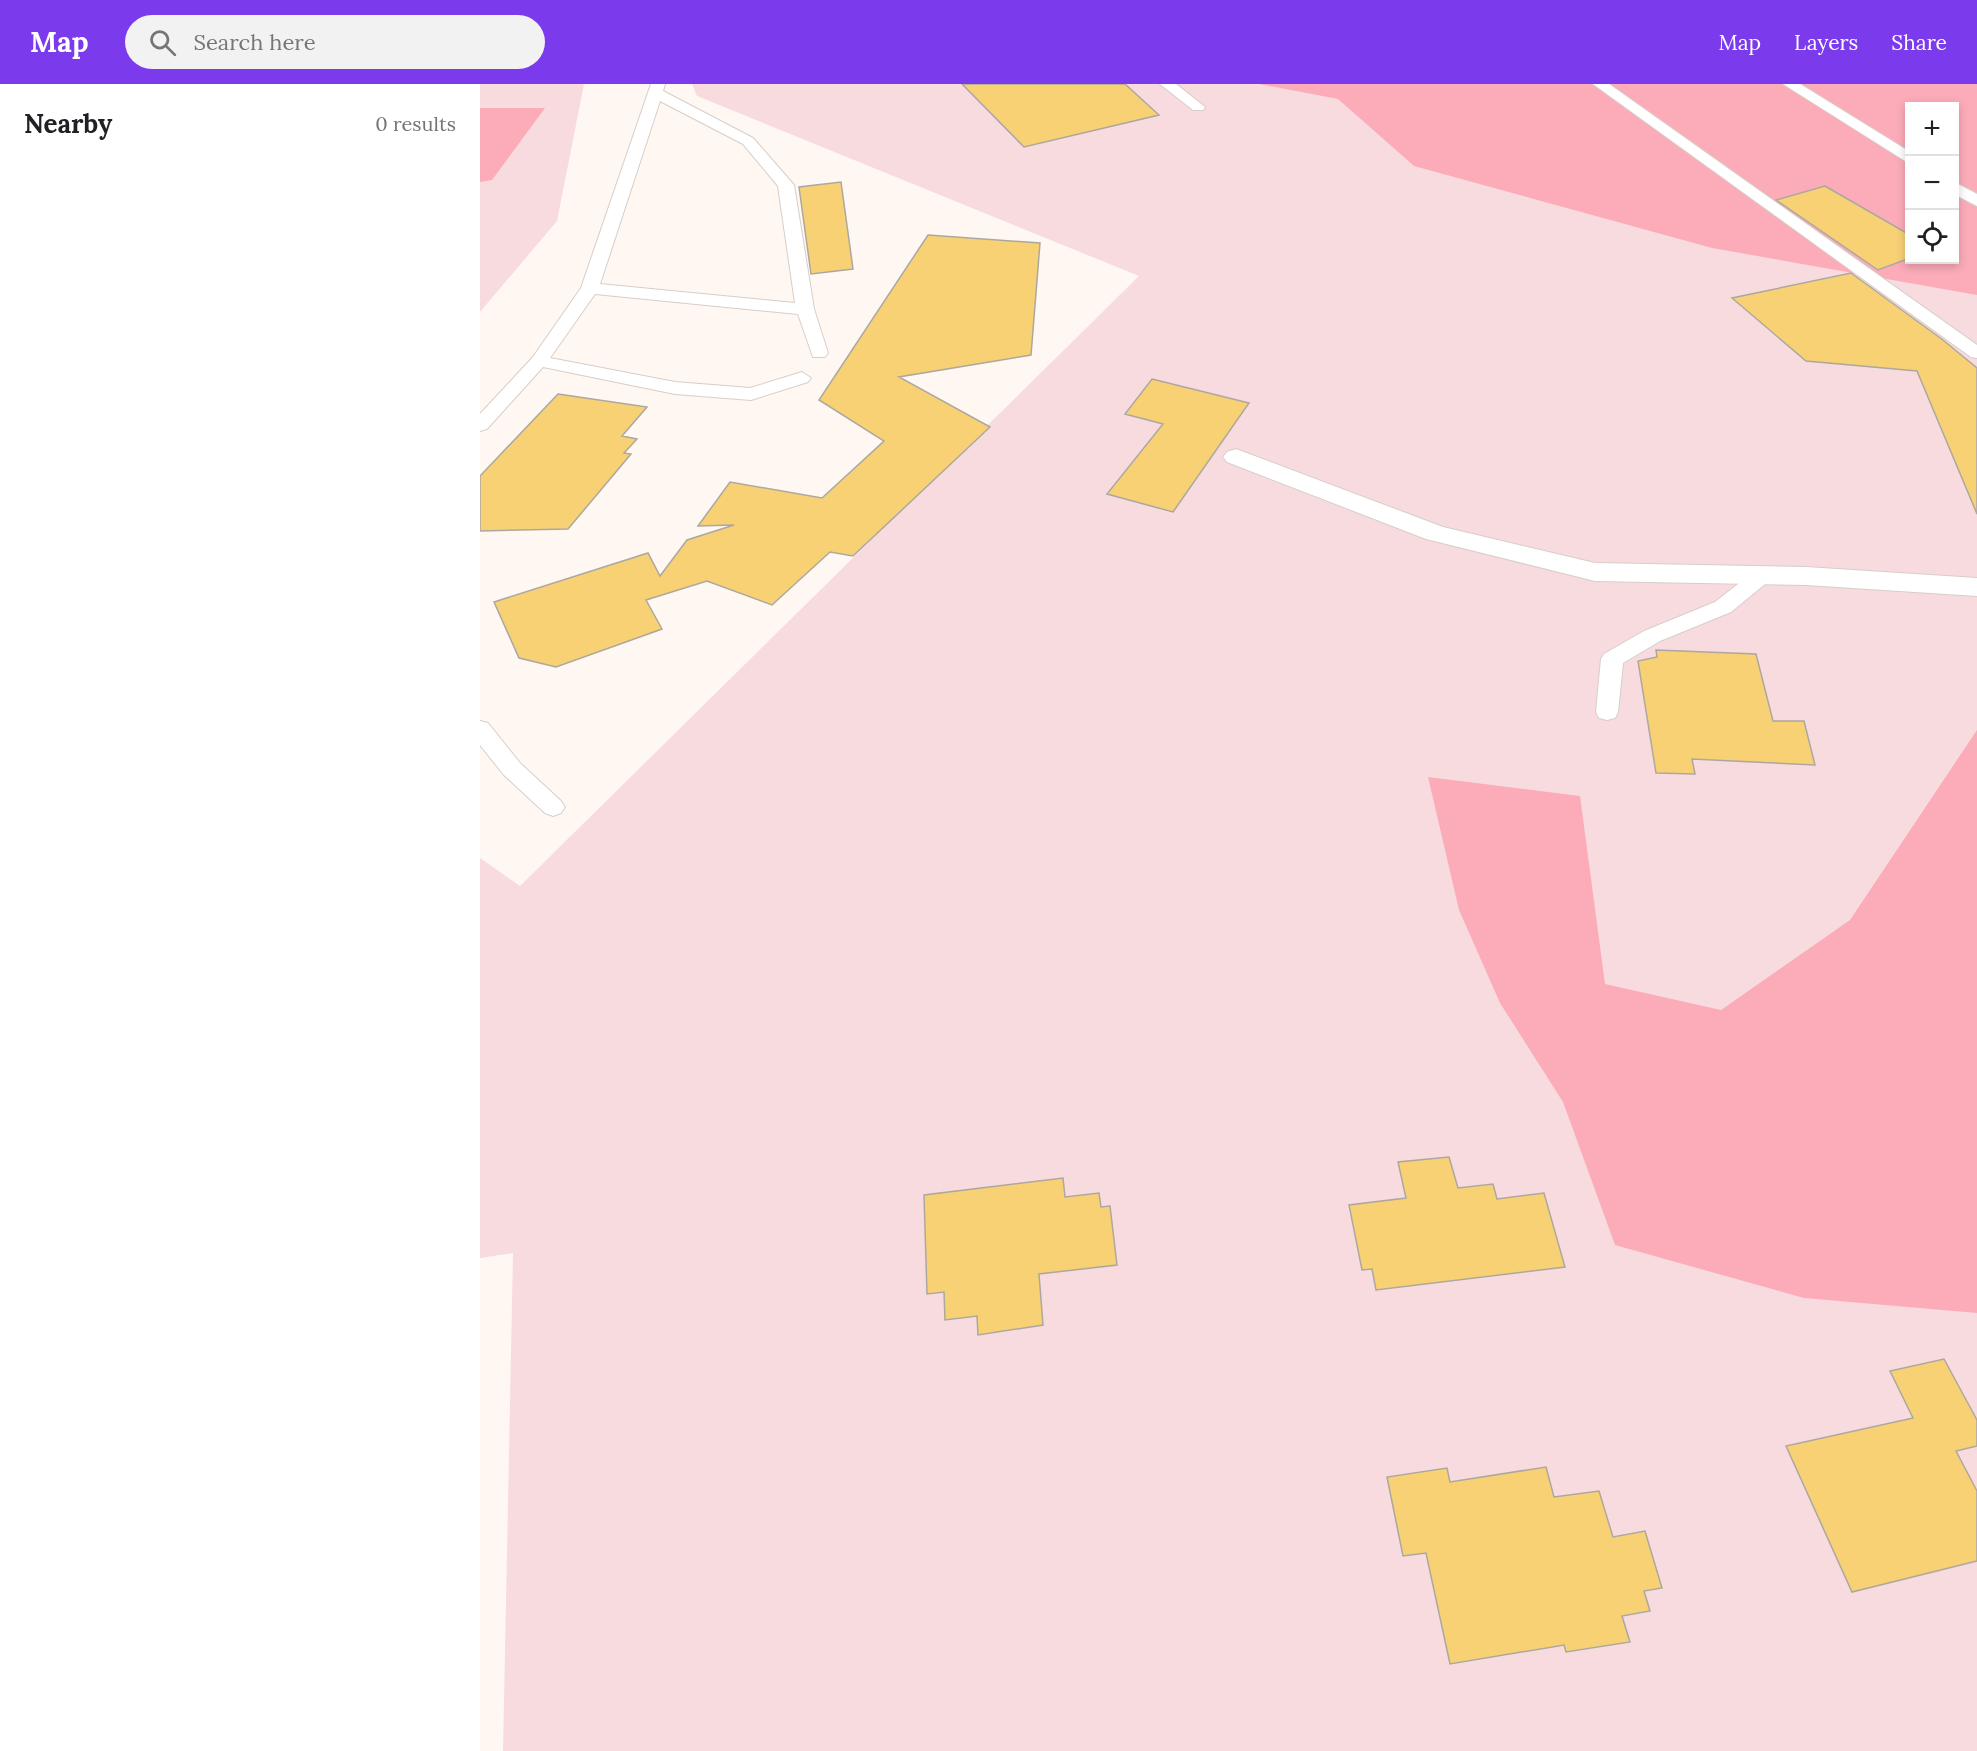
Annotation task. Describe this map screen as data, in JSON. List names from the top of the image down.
{
  "page": {
    "header": "Map",
    "search": "Search here",
    "nav": ["Map", "Layers", "Share"],
    "heading": ["Nearby", "0 results"],
    "map_buttons": ["+", "−"]
  }
}
